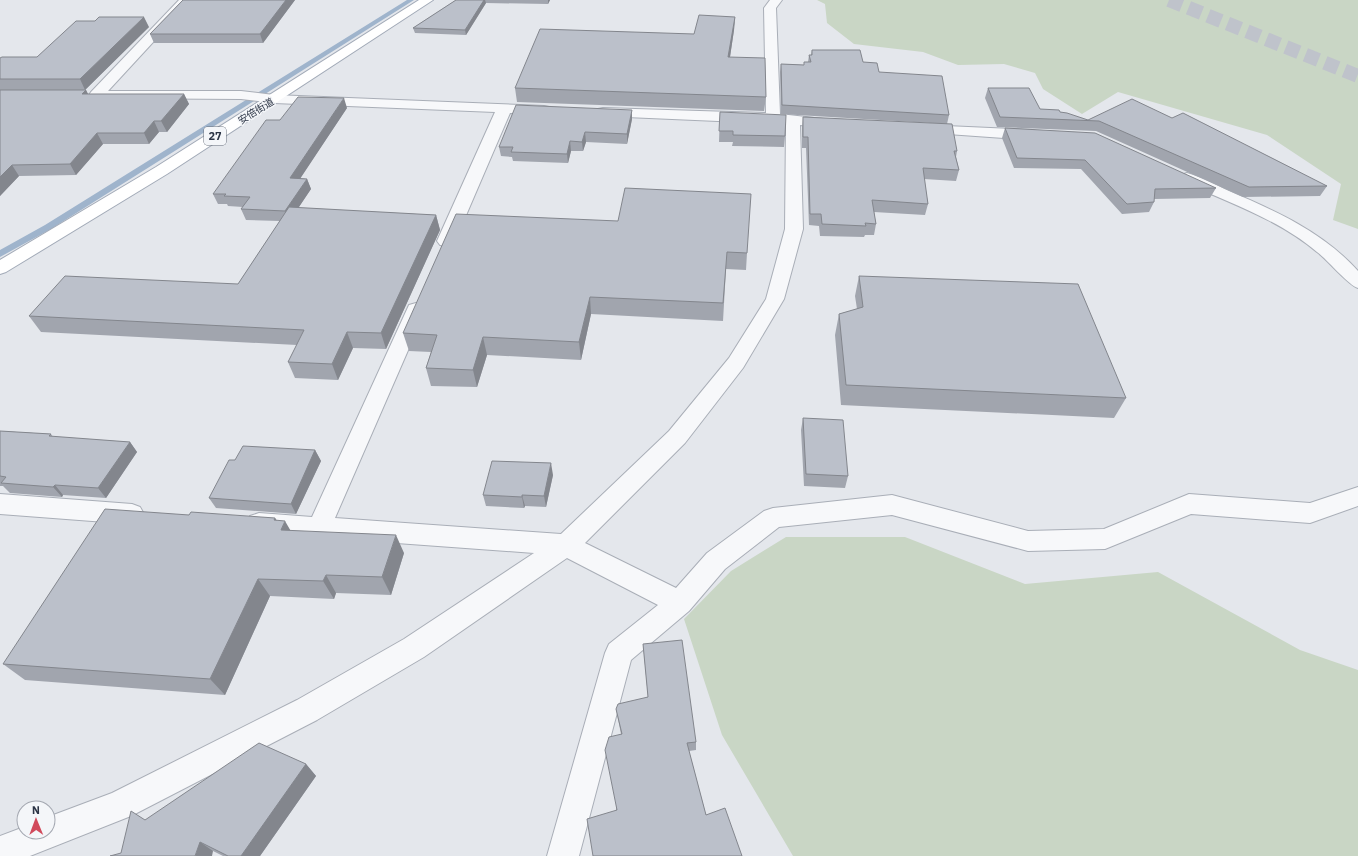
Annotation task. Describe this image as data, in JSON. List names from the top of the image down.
{
  "streets": {
    "main road": ["安倍街道", "27"]
  },
  "north": "top"
}
